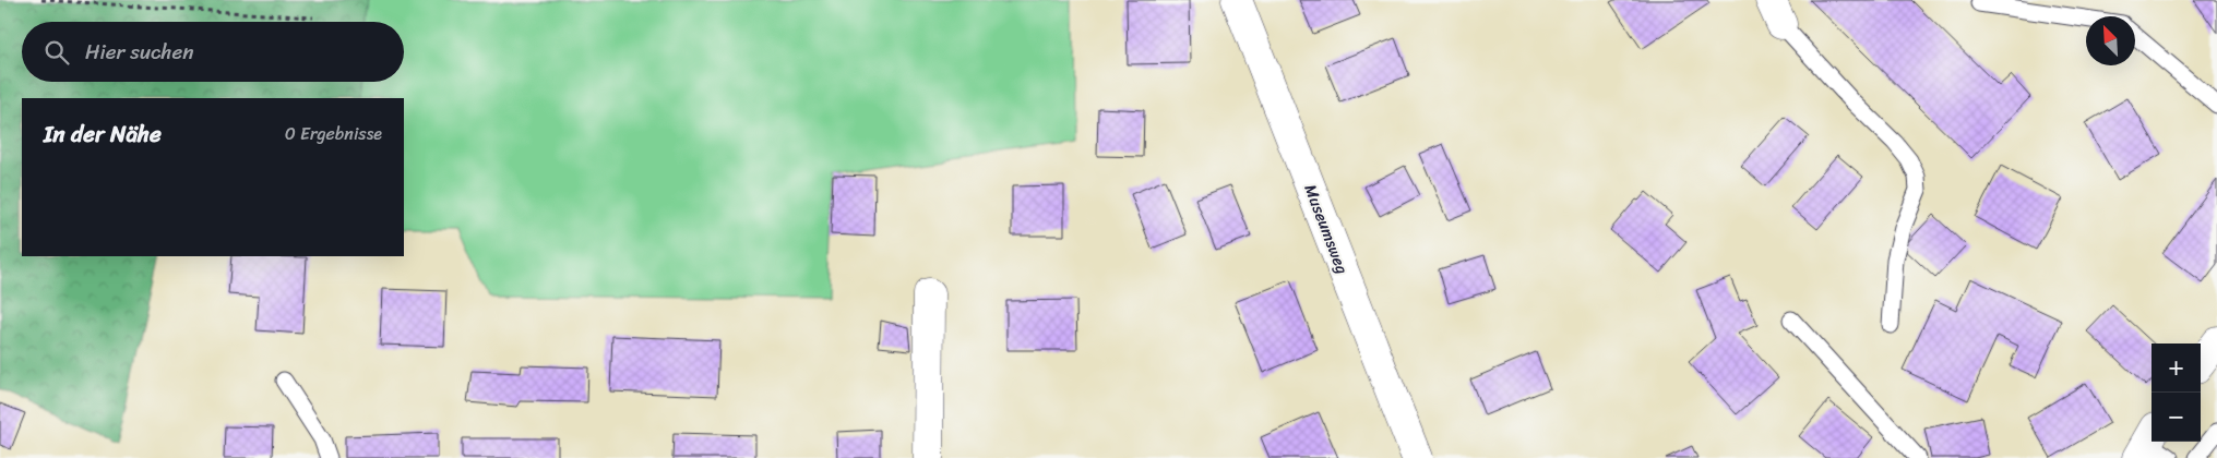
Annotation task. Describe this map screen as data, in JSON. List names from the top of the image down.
{
  "streets": {
    "street": ["Museumsweg"]
  },
  "north": "top left",
  "page": {
    "search": "Hier suchen",
    "heading": ["In der Nähe", "0 Ergebnisse"],
    "map_buttons": ["+", "−"]
  }
}
